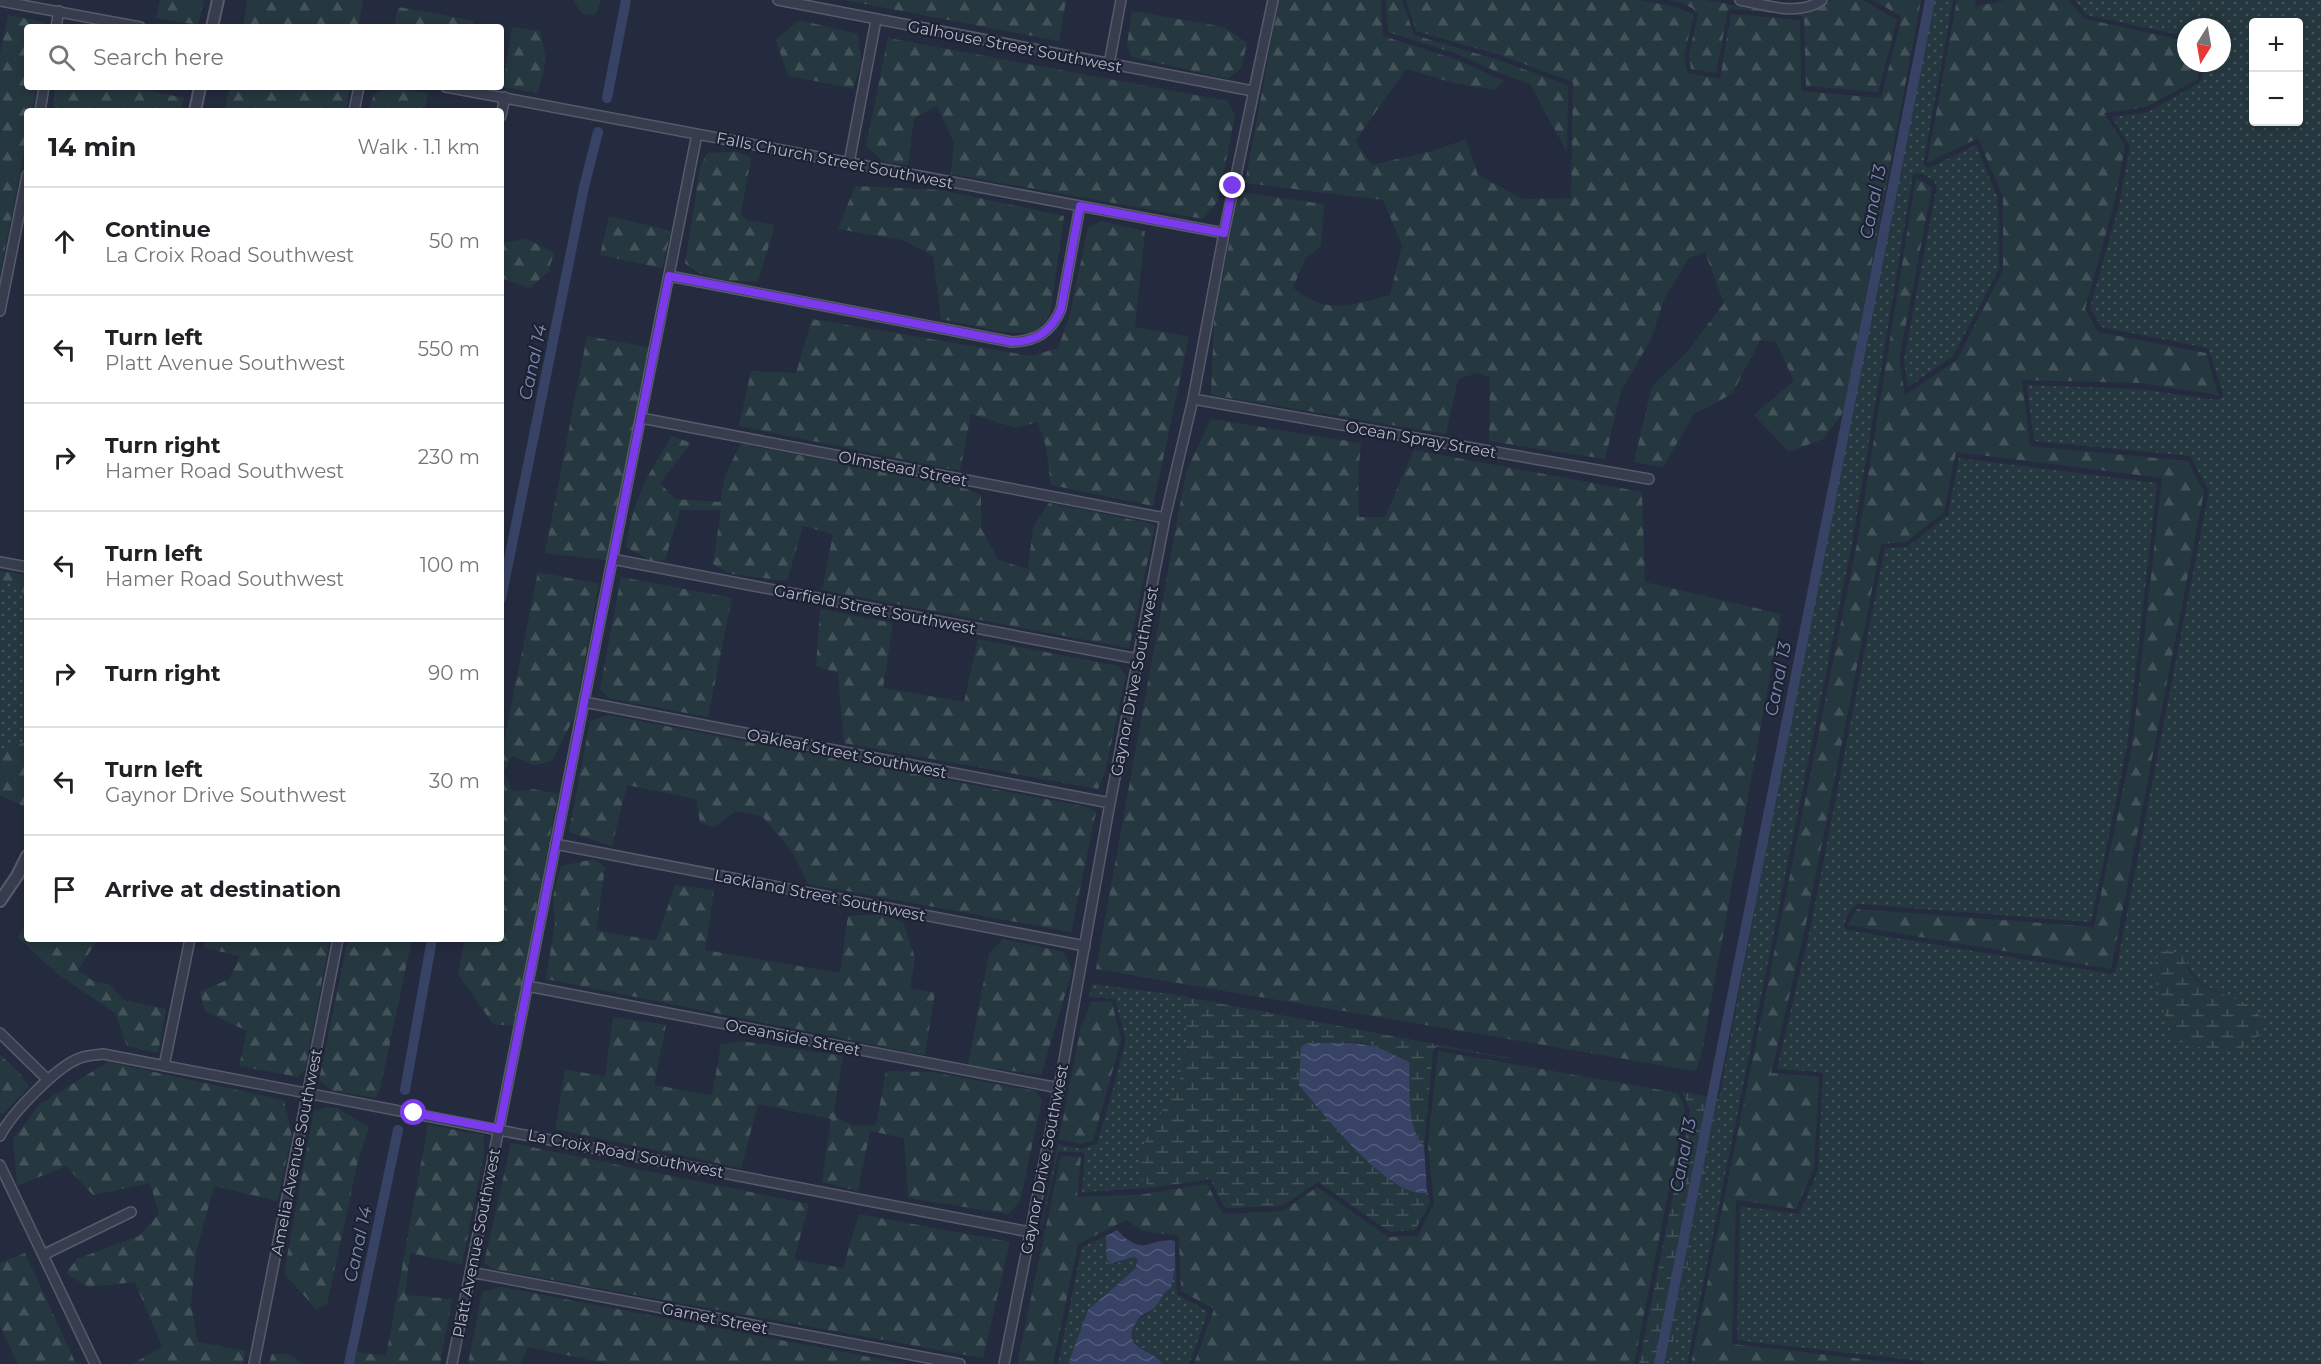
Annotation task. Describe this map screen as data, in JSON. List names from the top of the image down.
{
  "streets": {
    "street": [
      "Galhouse Street Southwest",
      "Falls Church Street Southwest",
      "Ocean Spray Street",
      "Olmstead Street",
      "Garfield Street Southwest",
      "Gaynor Drive Southwest",
      "Oakleaf Street Southwest",
      "Lackland Street Southwest",
      "Oceanside Street",
      "Amelia Avenue Southwest",
      "La Croix Road Southwest",
      "Platt Avenue Southwest",
      "Garnet Street"
    ]
  },
  "crossings": [
    ["Galhouse Street Southwest", "Gaynor Drive Southwest"],
    ["Falls Church Street Southwest", "Gaynor Drive Southwest"],
    ["Falls Church Street Southwest", "Platt Avenue Southwest"],
    ["Ocean Spray Street", "Gaynor Drive Southwest"],
    ["Olmstead Street", "Gaynor Drive Southwest"],
    ["Olmstead Street", "Platt Avenue Southwest"],
    ["Garfield Street Southwest", "Gaynor Drive Southwest"],
    ["Garfield Street Southwest", "Platt Avenue Southwest"],
    ["Gaynor Drive Southwest", "Oakleaf Street Southwest"],
    ["Gaynor Drive Southwest", "Lackland Street Southwest"],
    ["Gaynor Drive Southwest", "Oceanside Street"],
    ["Gaynor Drive Southwest", "La Croix Road Southwest"],
    ["Oakleaf Street Southwest", "Platt Avenue Southwest"],
    ["Lackland Street Southwest", "Platt Avenue Southwest"],
    ["Oceanside Street", "Platt Avenue Southwest"],
    ["Amelia Avenue Southwest", "La Croix Road Southwest"],
    ["La Croix Road Southwest", "Platt Avenue Southwest"],
    ["Platt Avenue Southwest", "Garnet Street"]
  ],
  "water": ["Canal 13", "Canal 14"],
  "north": "bottom",
  "page": {
    "map_buttons": ["+", "−"],
    "search": "Search here",
    "heading": ["14 min", "Walk · 1.1 km"],
    "list": [
      ["Continue", "La Croix Road Southwest", "50 m"],
      ["Turn left", "Platt Avenue Southwest", "550 m"],
      ["Turn right", "Hamer Road Southwest", "230 m"],
      ["Turn left", "Hamer Road Southwest", "100 m"],
      ["Turn right", "90 m"],
      ["Turn left", "Gaynor Drive Southwest", "30 m"],
      "Arrive at destination"
    ]
  }
}
